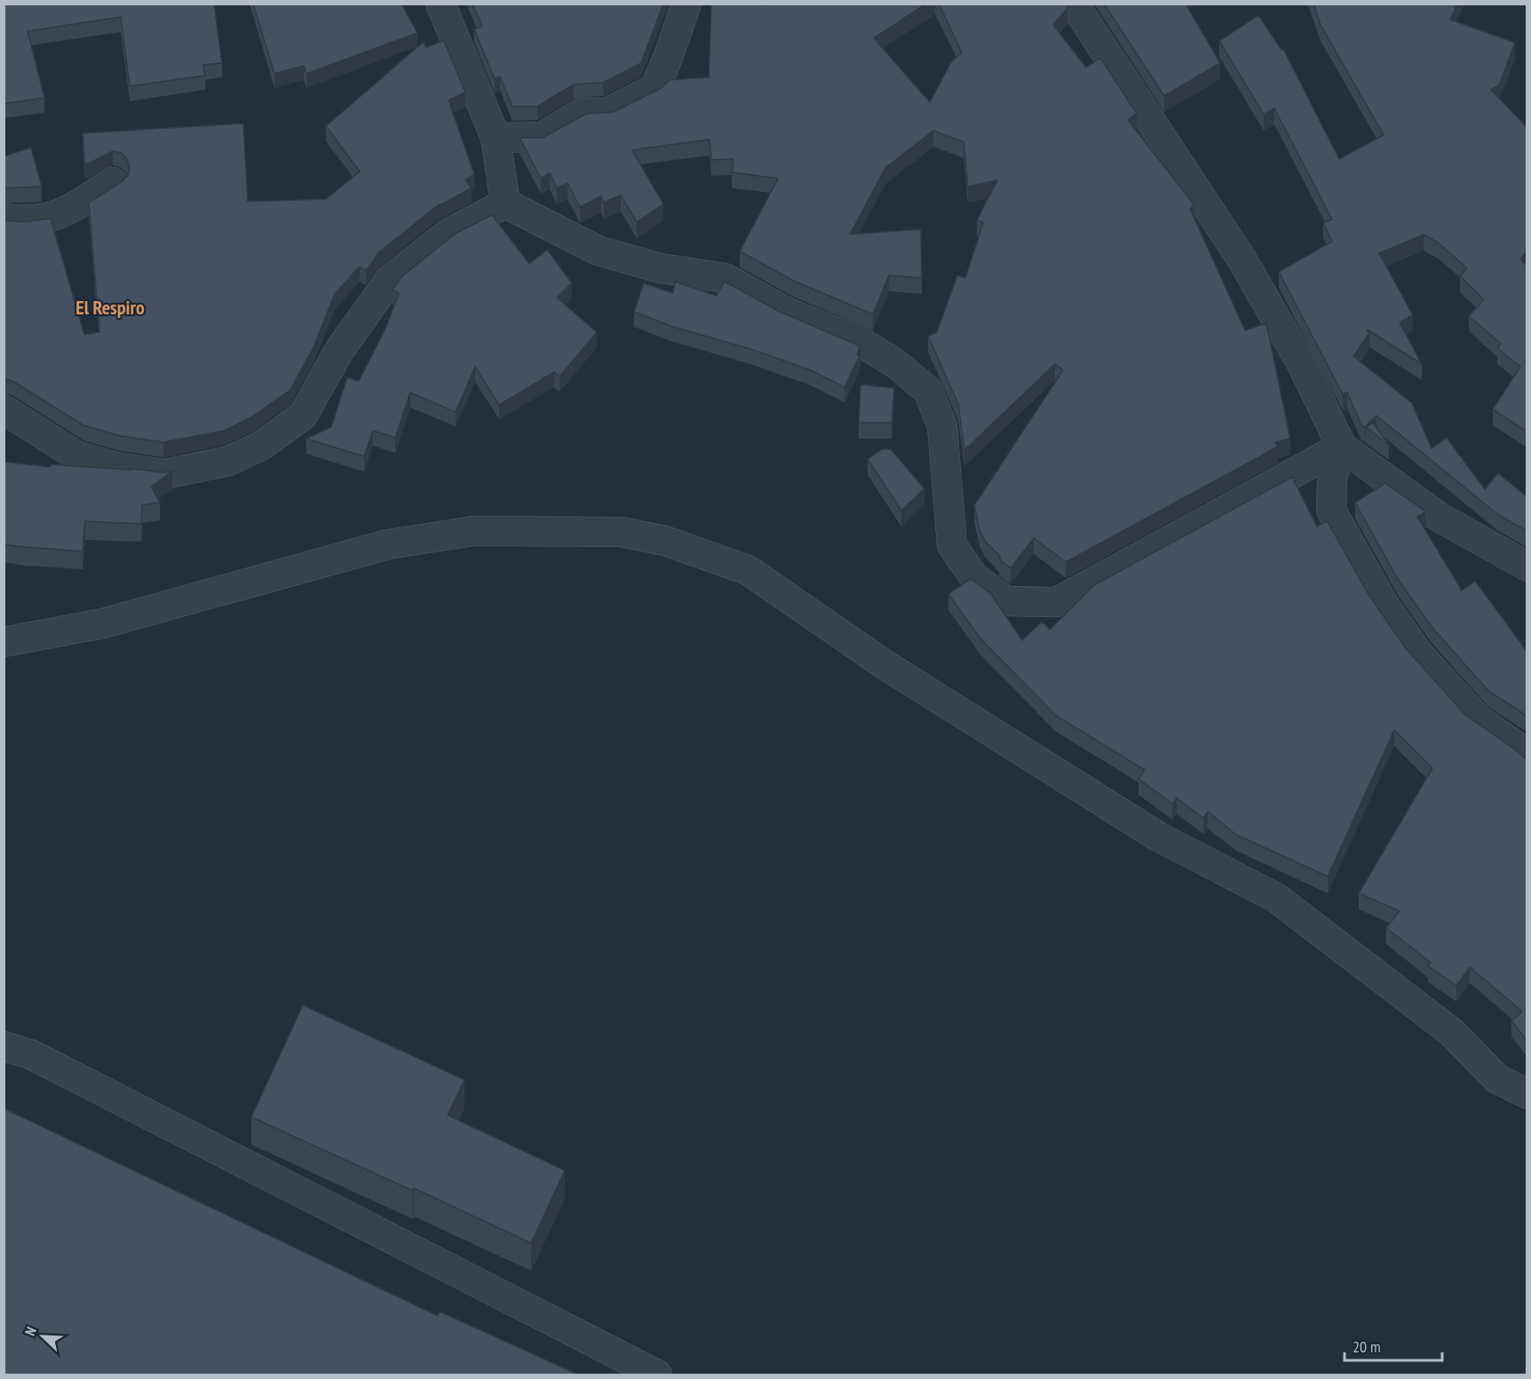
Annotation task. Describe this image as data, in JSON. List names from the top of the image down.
{
  "districts": ["El Respiro"],
  "scale_bar": "20 m",
  "north": "top left"
}
